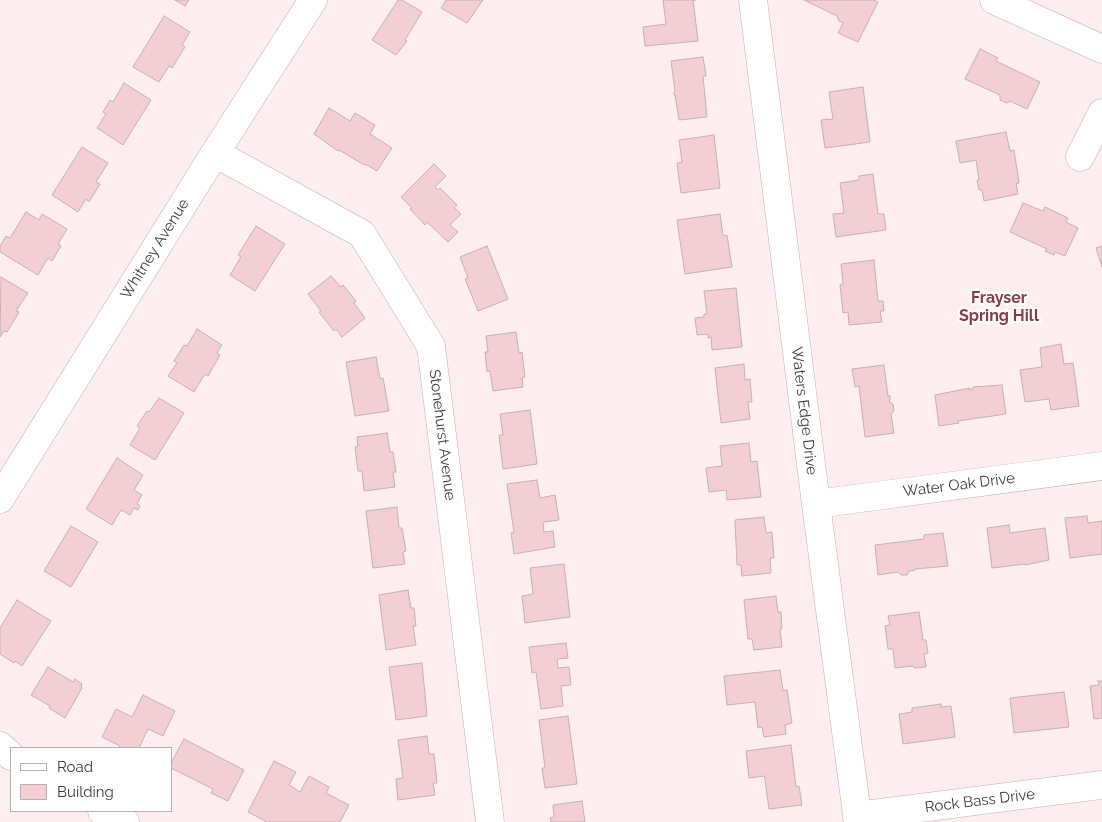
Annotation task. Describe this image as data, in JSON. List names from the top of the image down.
{
  "streets": {
    "street": [
      "Whitney Avenue",
      "Waters Edge Drive",
      "Stonehurst Avenue",
      "Water Oak Drive",
      "Rock Bass Drive"
    ]
  },
  "crossings": [
    ["Whitney Avenue", "Stonehurst Avenue"],
    ["Waters Edge Drive", "Water Oak Drive"],
    ["Waters Edge Drive", "Rock Bass Drive"]
  ],
  "districts": ["Frayser Spring Hill"],
  "legend": ["Road", "Building"]
}
